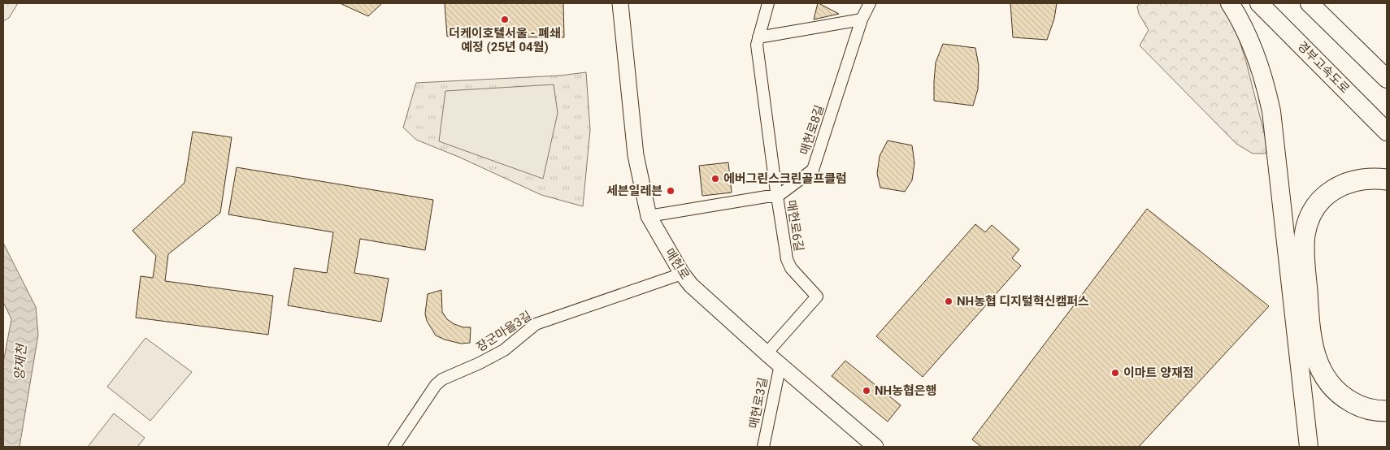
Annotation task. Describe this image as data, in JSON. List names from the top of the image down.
{
  "streets": {
    "highway": ["경부고속도로"],
    "main road": ["매헌로"],
    "street": [
      "매헌로8길",
      "매헌로6길",
      "장군마을3길",
      "매헌로3길"
    ]
  },
  "crossings": [
    ["매헌로8길", "매헌로6길"],
    ["매헌로6길", "매헌로"],
    ["매헌로", "장군마을3길"],
    ["매헌로", "매헌로3길"]
  ],
  "water": ["양재천"],
  "places": [
    "더케이호텔서울 - 폐쇄 예정 (25년 04월)",
    "에버그린스크린골프클럼",
    "세븐일레븐",
    "NH농협 디지털혁신캠퍼스",
    "이마트 양재점",
    "NH농협은행"
  ]
}
